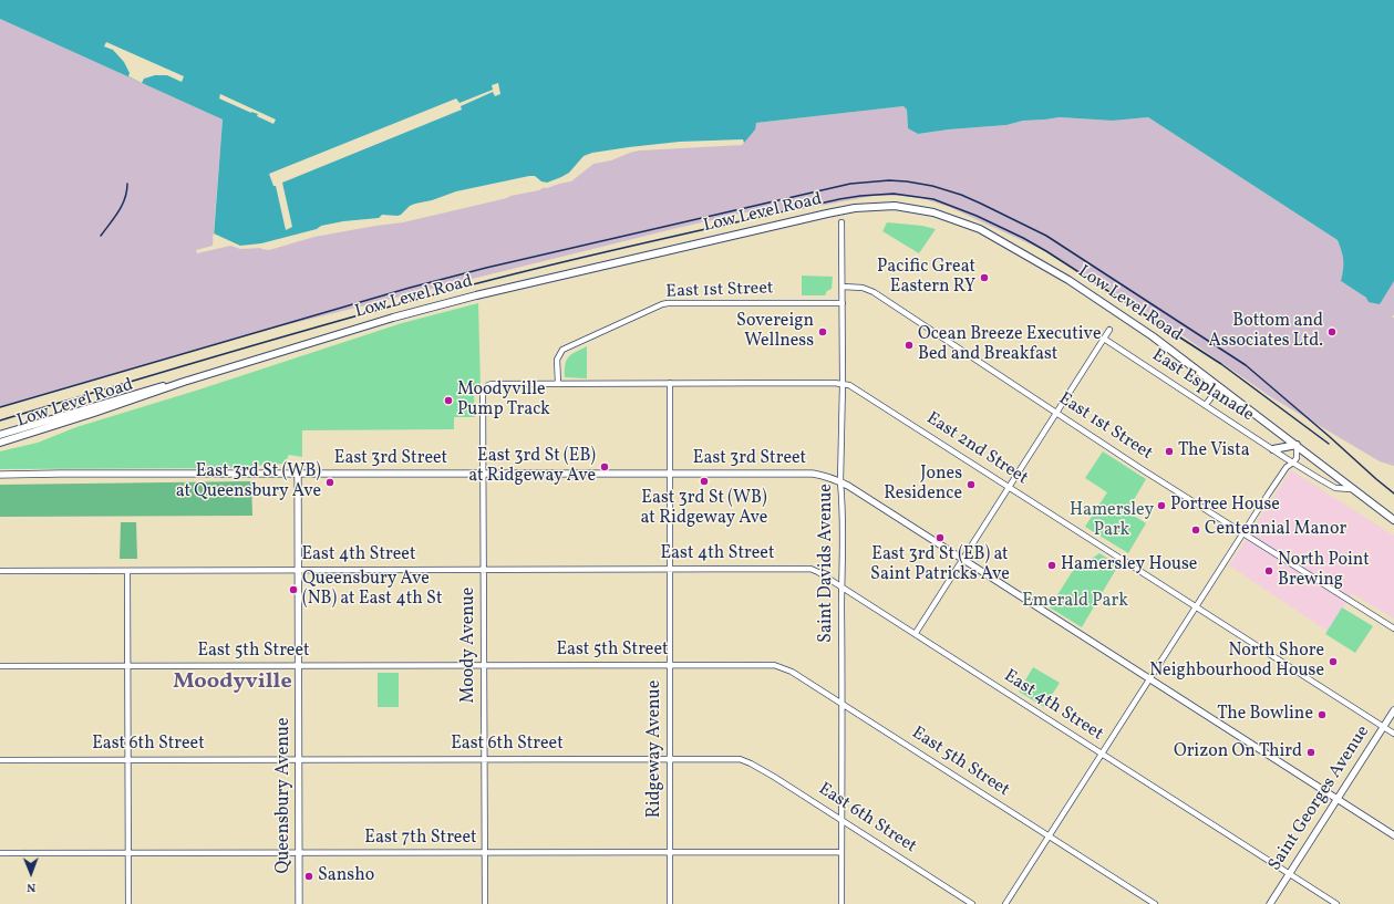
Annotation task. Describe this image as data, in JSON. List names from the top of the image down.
{
  "streets": {
    "main road": ["Low Level Road", "East Esplanade"],
    "street": [
      "East 1st Street",
      "East 2nd Street",
      "East 3rd Street",
      "East 4th Street",
      "Saint Davids Avenue",
      "Moody Avenue",
      "East 5th Street",
      "East 6th Street",
      "Ridgeway Avenue",
      "Queensbury Avenue",
      "Saint Georges Avenue",
      "East 7th Street"
    ]
  },
  "crossings": [
    ["Low Level Road", "East Esplanade"],
    ["East 1st Street", "East 2nd Street"],
    ["East 1st Street", "Saint Davids Avenue"],
    ["East 2nd Street", "Saint Davids Avenue"],
    ["East 2nd Street", "Moody Avenue"],
    ["East 2nd Street", "Ridgeway Avenue"],
    ["East 2nd Street", "Saint Georges Avenue"],
    ["East 3rd Street", "Saint Davids Avenue"],
    ["East 3rd Street", "Moody Avenue"],
    ["East 3rd Street", "Ridgeway Avenue"],
    ["East 3rd Street", "Queensbury Avenue"],
    ["East 3rd Street", "Saint Georges Avenue"],
    ["East 4th Street", "Saint Davids Avenue"],
    ["East 4th Street", "Moody Avenue"],
    ["East 4th Street", "Ridgeway Avenue"],
    ["East 4th Street", "Queensbury Avenue"],
    ["East 4th Street", "Saint Georges Avenue"],
    ["Saint Davids Avenue", "East 5th Street"],
    ["Saint Davids Avenue", "East 6th Street"],
    ["Saint Davids Avenue", "East 7th Street"],
    ["Moody Avenue", "East 5th Street"],
    ["Moody Avenue", "East 6th Street"],
    ["Moody Avenue", "East 7th Street"],
    ["East 5th Street", "Ridgeway Avenue"],
    ["East 5th Street", "Queensbury Avenue"],
    ["East 6th Street", "Ridgeway Avenue"],
    ["East 6th Street", "Queensbury Avenue"],
    ["Ridgeway Avenue", "East 7th Street"],
    ["Queensbury Avenue", "East 7th Street"]
  ],
  "districts": ["Moodyville"],
  "parks": ["Hamersley Park", "Emerald Park"],
  "places": [
    "Pacific Great Eastern RY",
    "Sovereign Wellness",
    "Bottom and Associates Ltd.",
    "Ocean Breeze Executive Bed and Breakfast",
    "Moodyville Pump Track",
    "The Vista",
    "East 3rd St (EB) at Ridgeway Ave",
    "East 3rd St (WB) at Ridgeway Ave",
    "East 3rd St (WB) at Queensbury Ave",
    "Jones Residence",
    "Portree House",
    "Centennial Manor",
    "East 3rd St (EB) at Saint Patricks Ave",
    "Hamersley House",
    "North Point Brewing",
    "Queensbury Ave (NB) at East 4th St",
    "North Shore Neighbourhood House",
    "The Bowline",
    "Orizon On Third",
    "Sansho"
  ],
  "north": "bottom"
}
